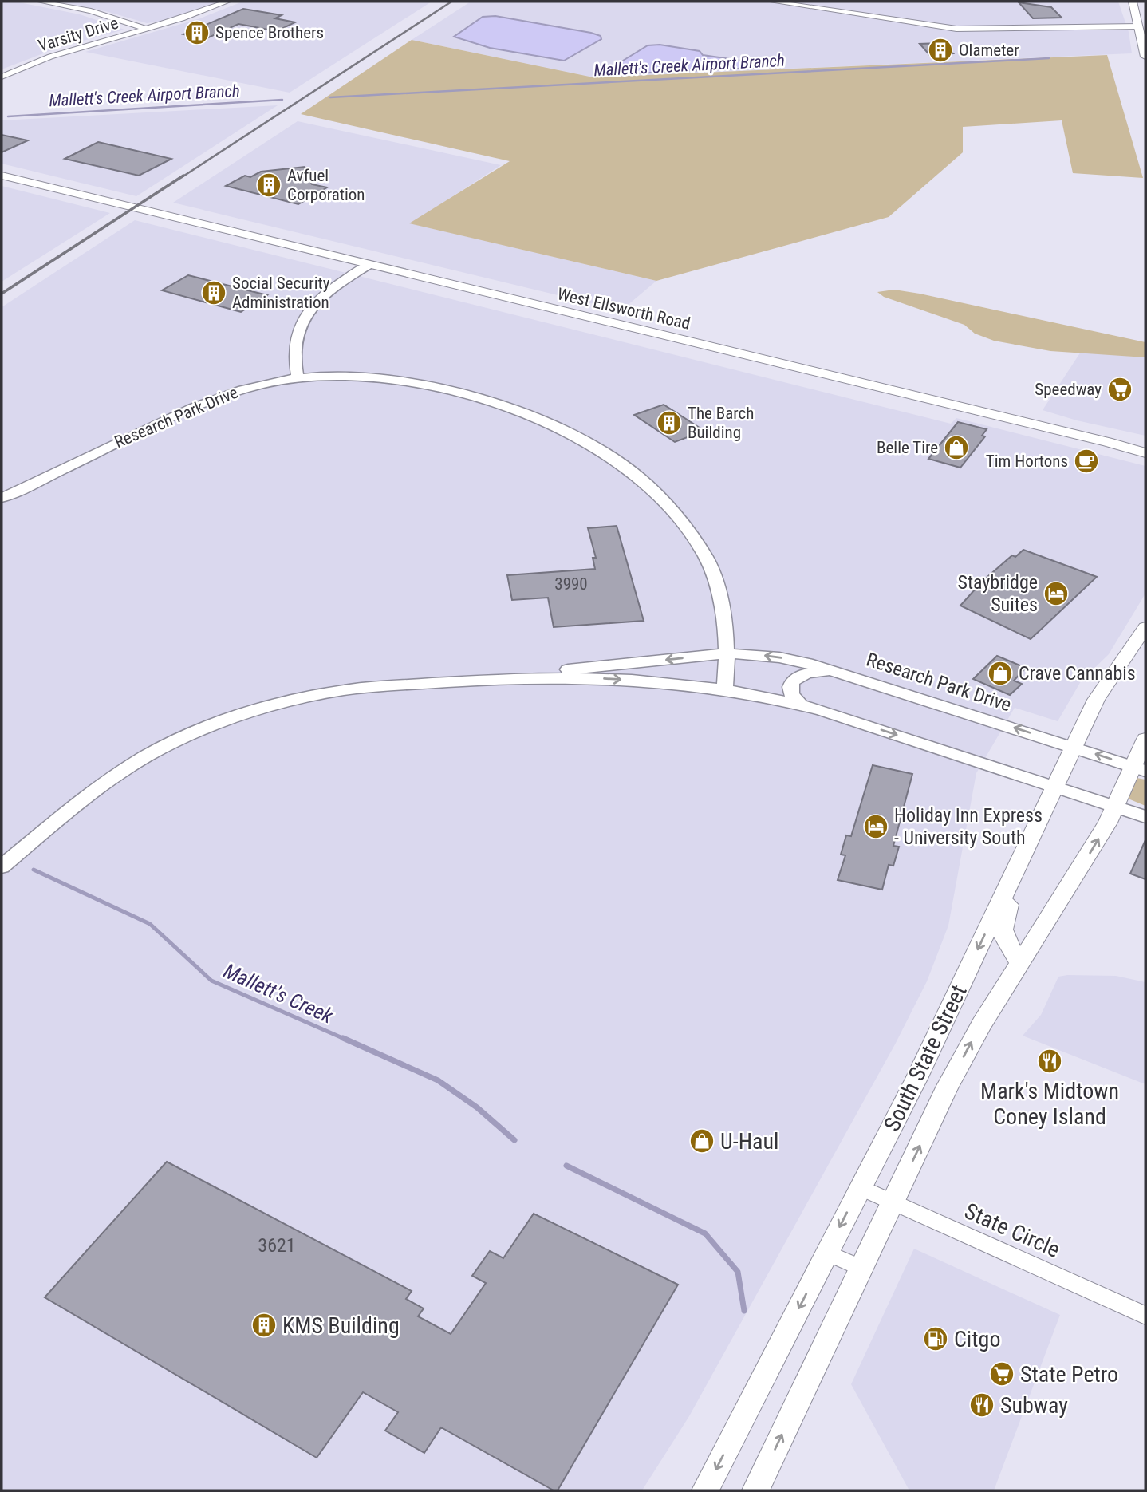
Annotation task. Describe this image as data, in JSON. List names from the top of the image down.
{
  "streets": {
    "main road": ["West Ellsworth Road", "South State Street"],
    "street": ["Varsity Drive", "Research Park Drive", "State Circle"]
  },
  "crossings": [
    ["Research Park Drive", "South State Street"],
    ["South State Street", "State Circle"]
  ],
  "water": ["Mallett's Creek Airport Branch", "Mallett's Creek"],
  "places": {
    "building": [
      "Spence Brothers",
      "Olameter",
      "Avfuel Corporation",
      "Social Security Administration",
      "The Barch Building",
      "KMS Building"
    ],
    "supermarket": ["Speedway", "State Petro"],
    "shop": ["Belle Tire", "Crave Cannabis", "U-Haul"],
    "cafe": ["Tim Hortons"],
    "hotel": ["Staybridge Suites", "Holiday Inn Express - University South"],
    "restaurant": ["Mark's Midtown Coney Island", "Subway"],
    "fuel station": ["Citgo"]
  },
  "house_numbers": ["3990", "3621"]
}
